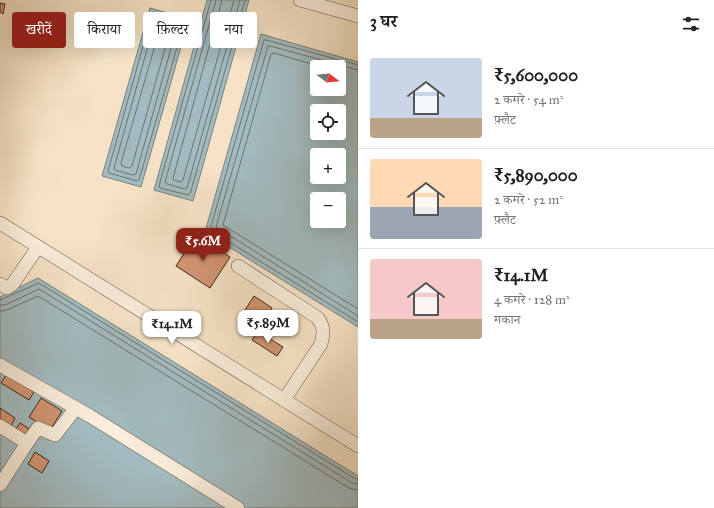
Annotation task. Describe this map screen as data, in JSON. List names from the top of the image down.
{
  "north": "right",
  "page": {
    "heading": "3 घर",
    "chip": [
      "खरीदें",
      "किराया",
      "फ़िल्टर",
      "नया"
    ],
    "list": [
      {
        "name": "₹5,600,000",
        "note": "2 कमरे · 54 m² · फ़्लैट"
      },
      {
        "name": "₹5,890,000",
        "note": "2 कमरे · 52 m² · फ़्लैट"
      },
      {
        "name": "₹14.1M",
        "note": "4 कमरे · 128 m² · मकान"
      }
    ],
    "map_buttons": ["+", "−"],
    "price": ["₹5.6M", "₹5.89M", "₹14.1M"]
  }
}
